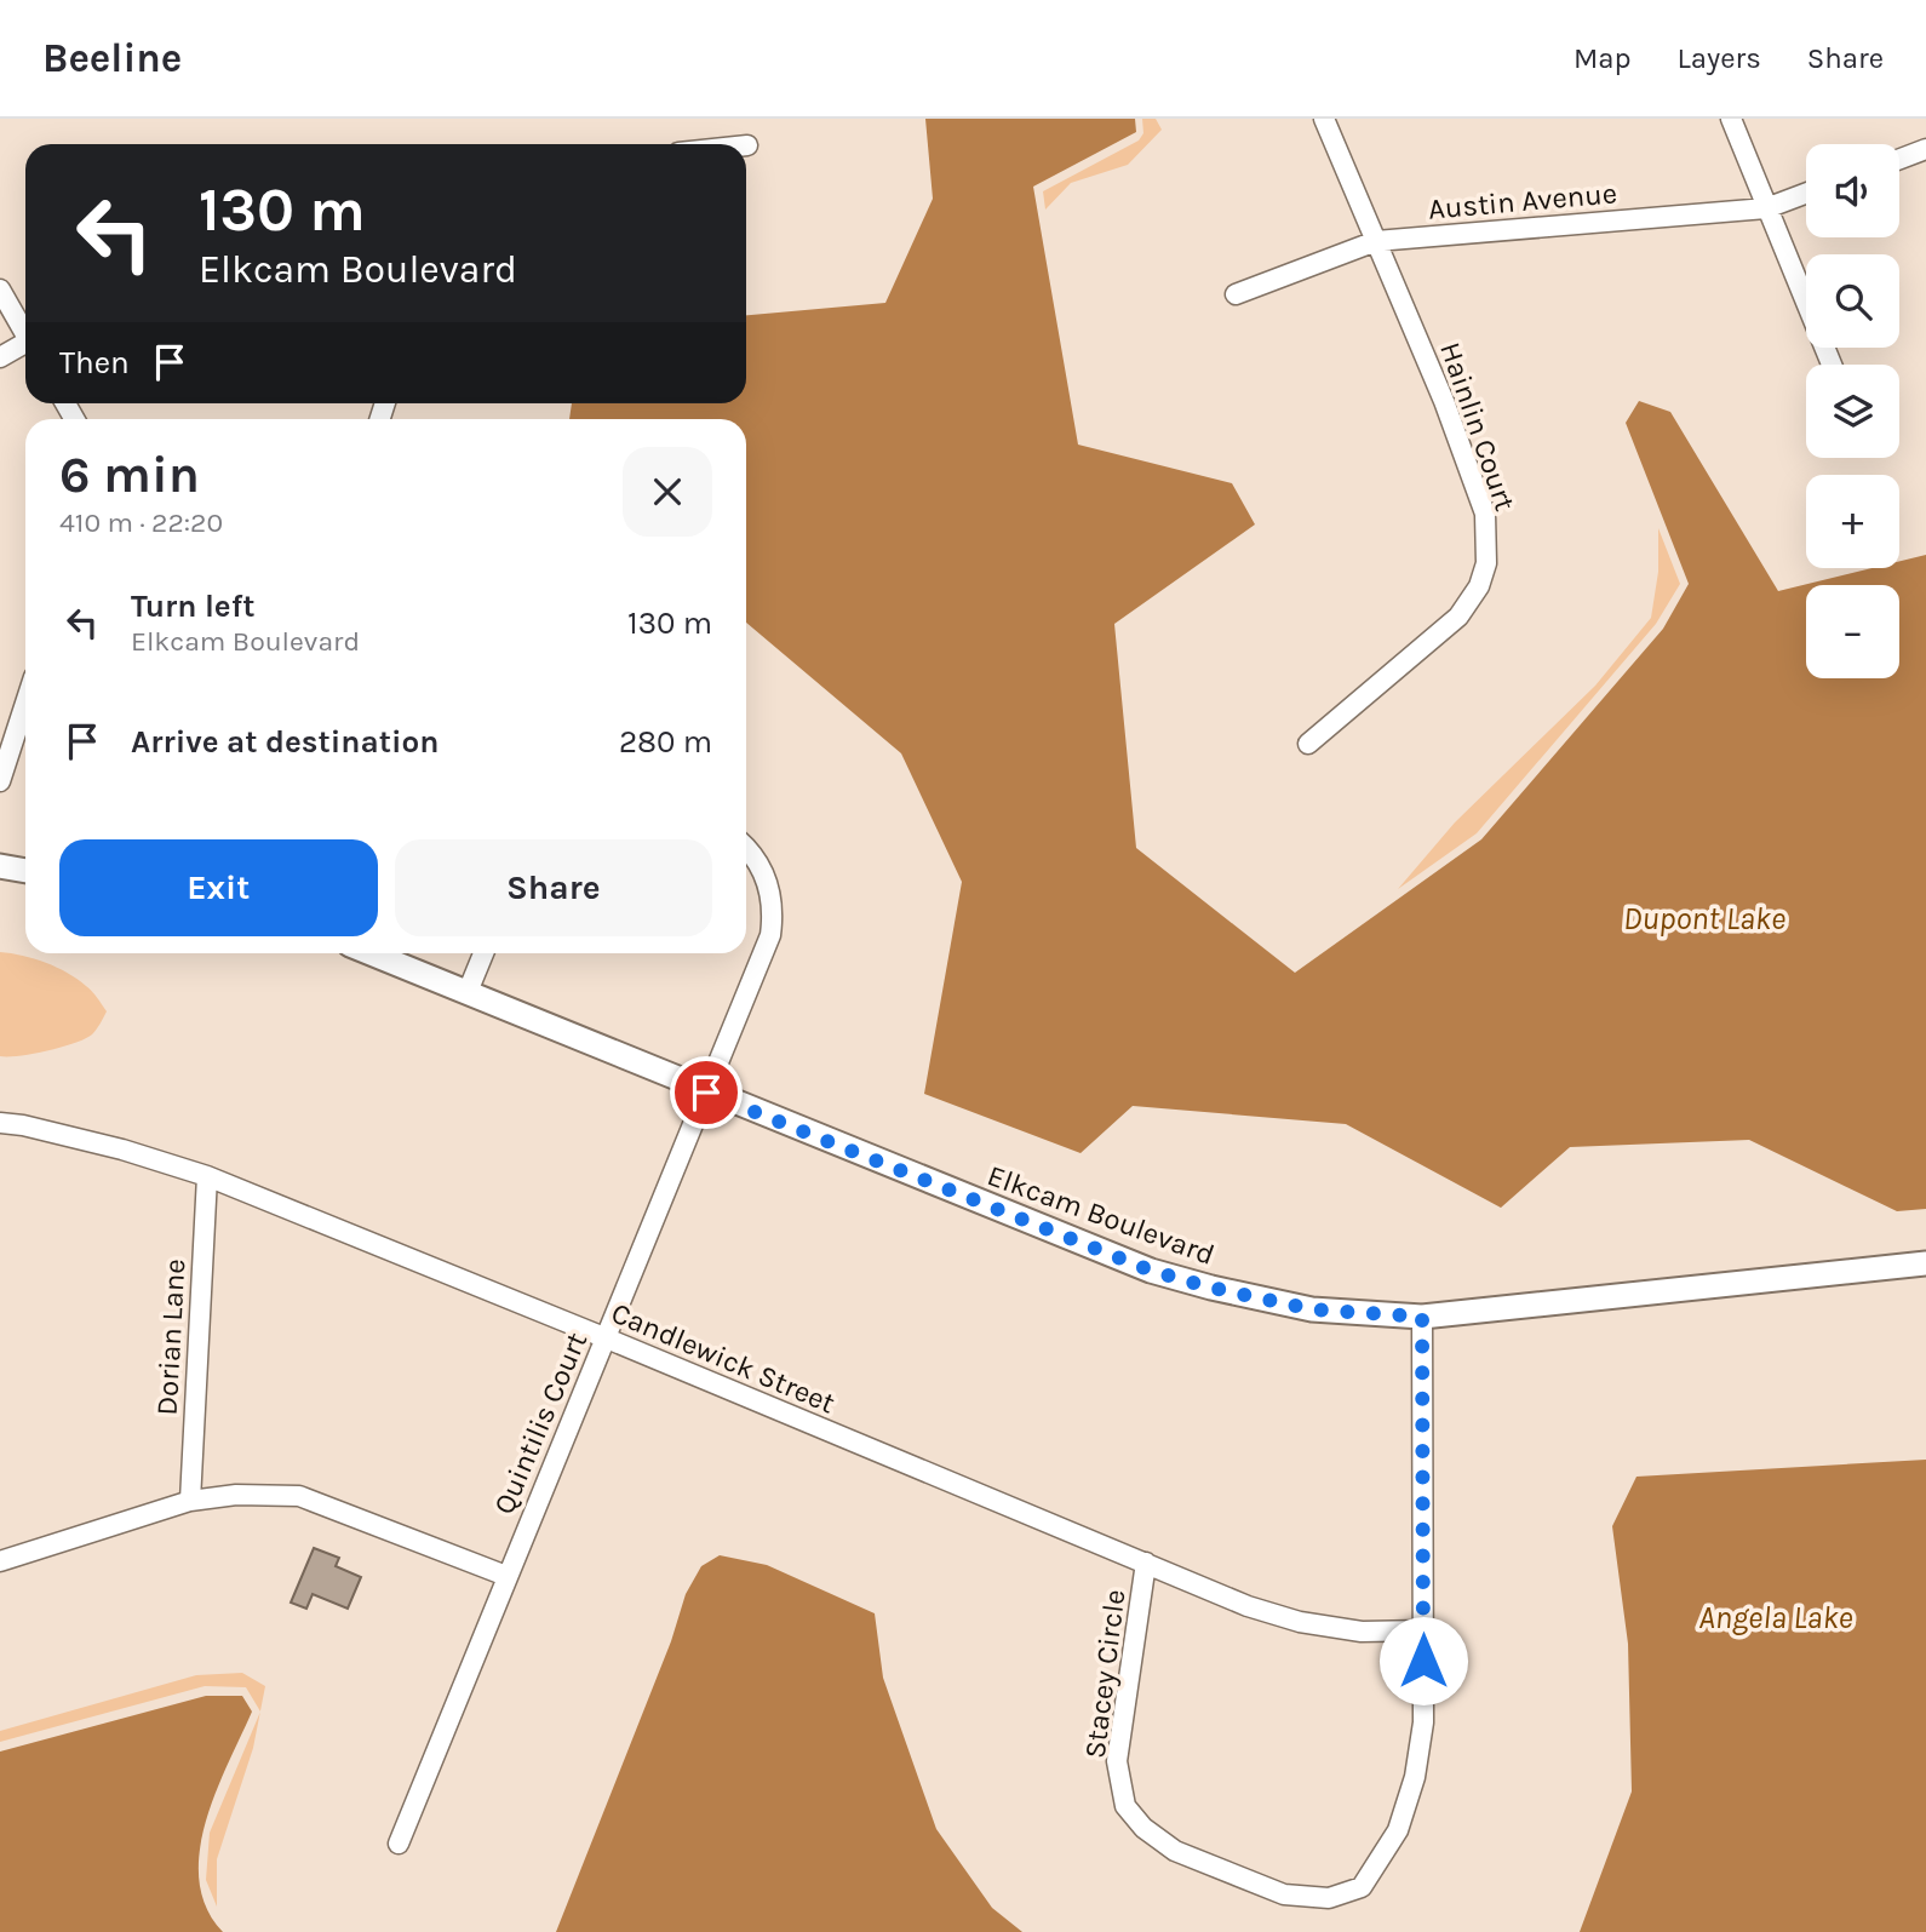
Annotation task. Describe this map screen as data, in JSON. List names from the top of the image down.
{
  "streets": {
    "street": [
      "Austin Avenue",
      "Hainlin Court",
      "Elkcam Boulevard",
      "Dorian Lane",
      "Candlewick Street",
      "Quintilis Court",
      "Stacey Circle"
    ]
  },
  "crossings": [
    ["Austin Avenue", "Hainlin Court"],
    ["Elkcam Boulevard", "Quintilis Court"],
    ["Elkcam Boulevard", "Stacey Circle"],
    ["Dorian Lane", "Candlewick Street"],
    ["Candlewick Street", "Quintilis Court"],
    ["Candlewick Street", "Stacey Circle"]
  ],
  "water": ["Dupont Lake", "Angela Lake"],
  "page": {
    "header": "Beeline",
    "nav": ["Map", "Layers", "Share"],
    "map_buttons": ["+", "−"],
    "turn": ["130 m", "Elkcam Boulevard"],
    "then": "Then",
    "heading": ["6 min", "410 m · 22:20"],
    "list": [
      {
        "name": "Turn left",
        "note": "Elkcam Boulevard",
        "value": "130 m"
      },
      {
        "name": "Arrive at destination",
        "value": "280 m"
      }
    ],
    "buttons": ["Exit", "Share"]
  }
}
